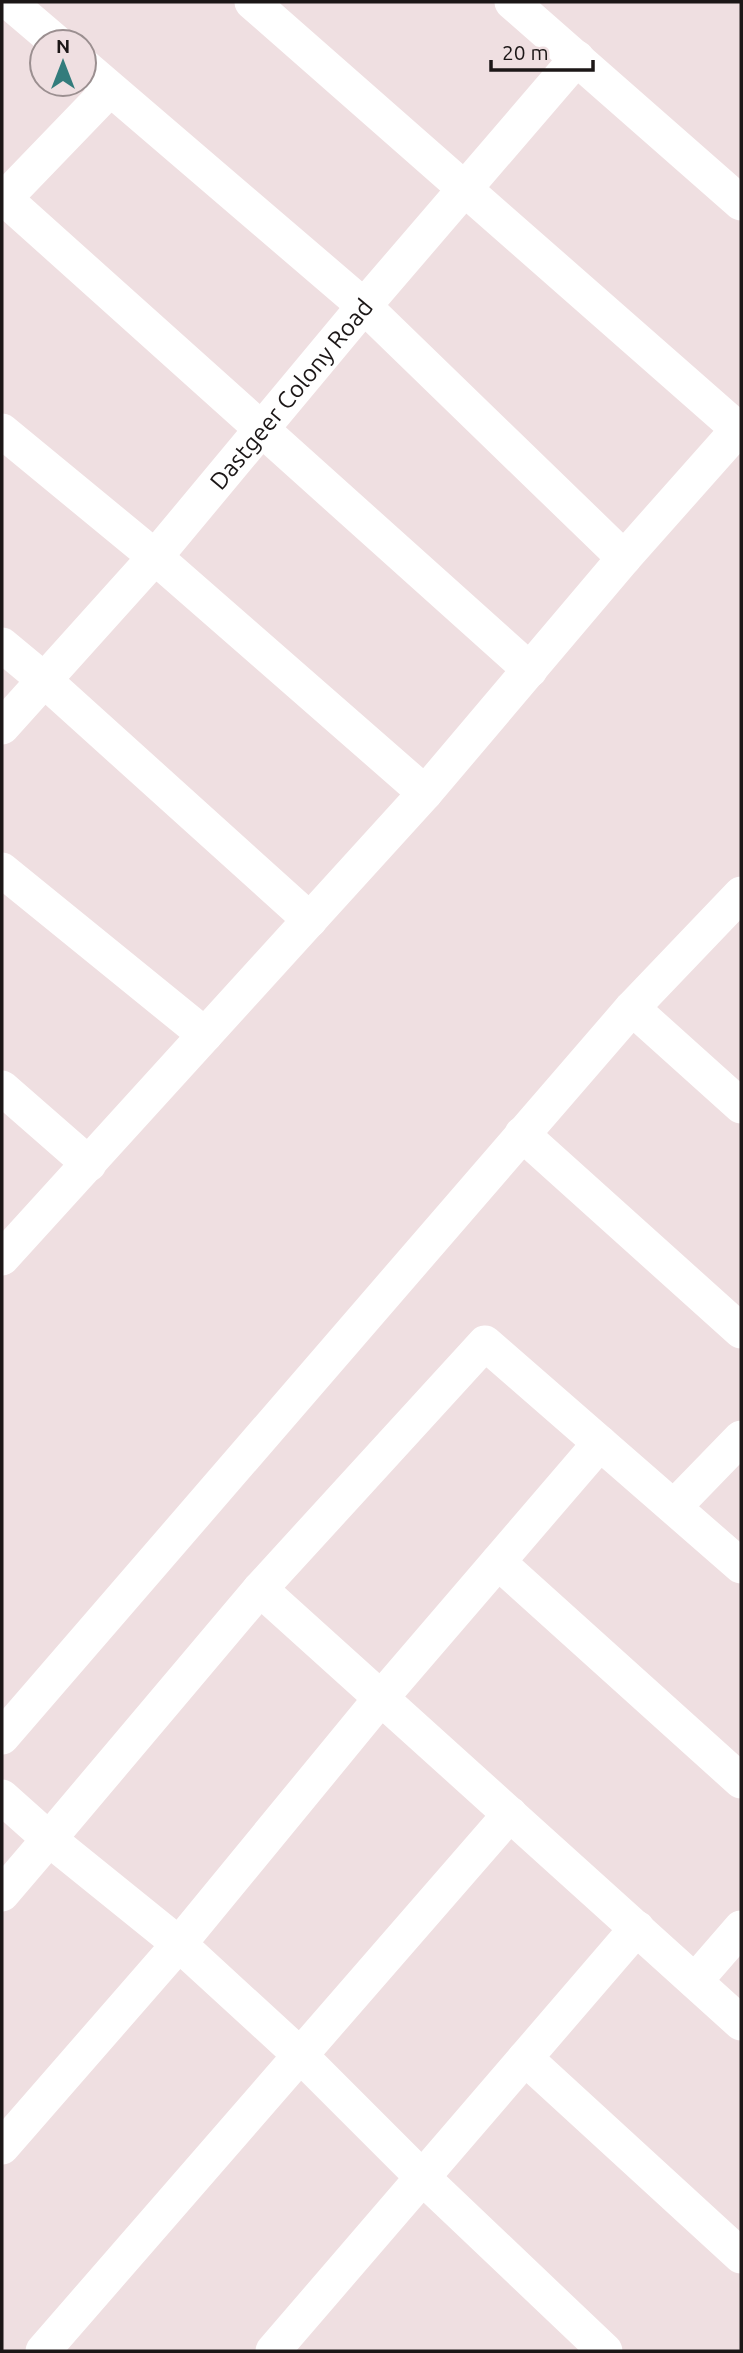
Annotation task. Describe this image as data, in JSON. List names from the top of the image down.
{
  "streets": {
    "street": ["Dastgeer Colony Road"]
  },
  "scale_bar": "20 m",
  "north": "top"
}
